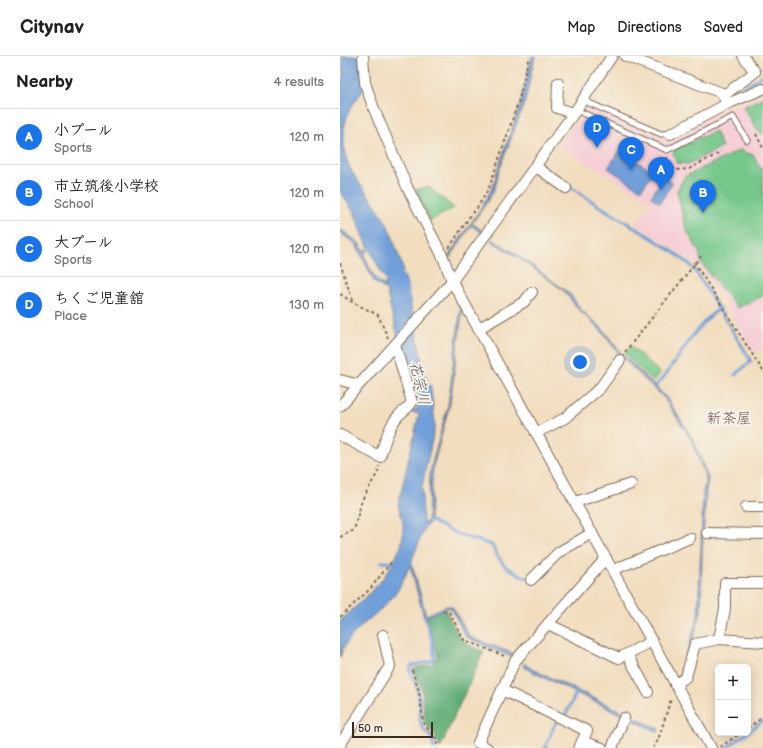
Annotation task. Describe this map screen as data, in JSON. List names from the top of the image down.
{
  "districts": ["新茶屋"],
  "water": ["花宗川"],
  "scale_bar": "50 m",
  "page": {
    "header": "Citynav",
    "nav": ["Map", "Directions", "Saved"],
    "heading": ["Nearby", "4 results"],
    "list": [
      {
        "mark": "A",
        "name": "小プール",
        "note": "Sports",
        "value": "120 m"
      },
      {
        "mark": "B",
        "name": "市立筑後小学校",
        "note": "School",
        "value": "120 m"
      },
      {
        "mark": "C",
        "name": "大プール",
        "note": "Sports",
        "value": "120 m"
      },
      {
        "mark": "D",
        "name": "ちくご児童舘",
        "note": "Place",
        "value": "130 m"
      }
    ],
    "pins": [
      "D",
      "C",
      "A",
      "B"
    ],
    "map_buttons": ["+", "−"],
    "scale": "50 m"
  }
}
